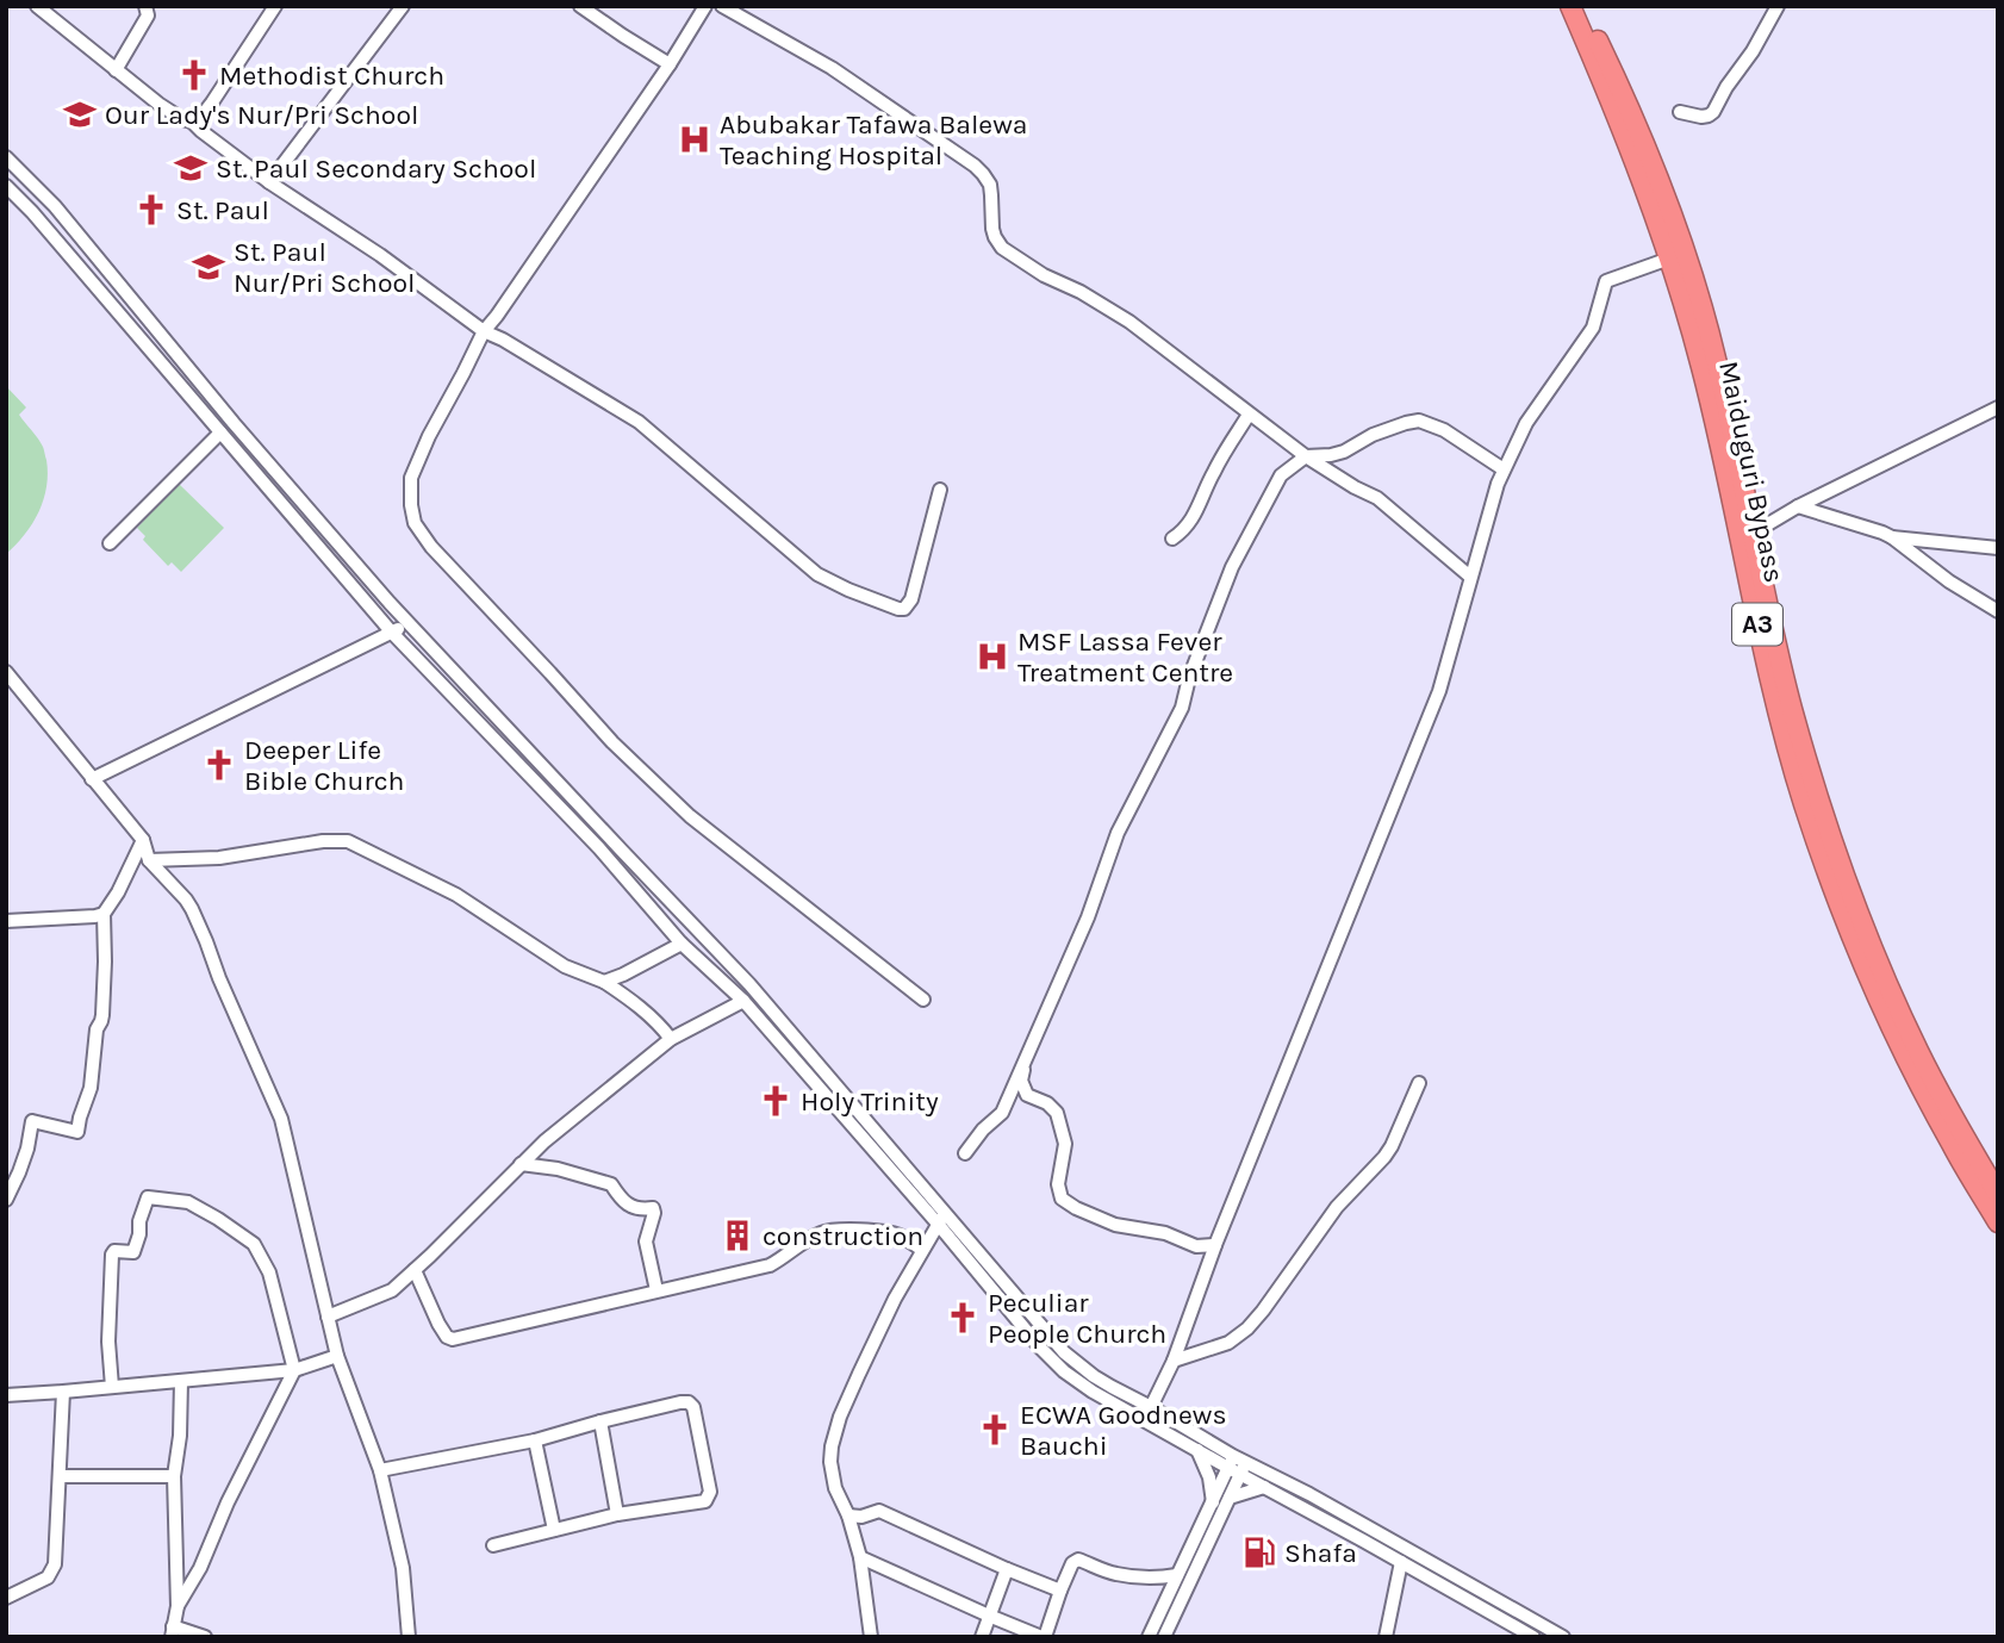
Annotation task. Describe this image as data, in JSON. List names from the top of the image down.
{
  "streets": {
    "highway": ["Maiduguri Bypass", "A3"]
  },
  "places": {
    "church": [
      "Methodist Church",
      "St. Paul",
      "Deeper Life Bible Church",
      "Holy Trinity",
      "Peculiar People Church",
      "ECWA Goodnews Bauchi"
    ],
    "school or university": ["Our Lady's Nur/Pri School", "St. Paul Secondary School", "St. Paul Nur/Pri School"],
    "hospital": ["Abubakar Tafawa Balewa Teaching Hospital", "MSF Lassa Fever Treatment Centre"],
    "building": ["construction"],
    "fuel station": ["Shafa"]
  }
}
